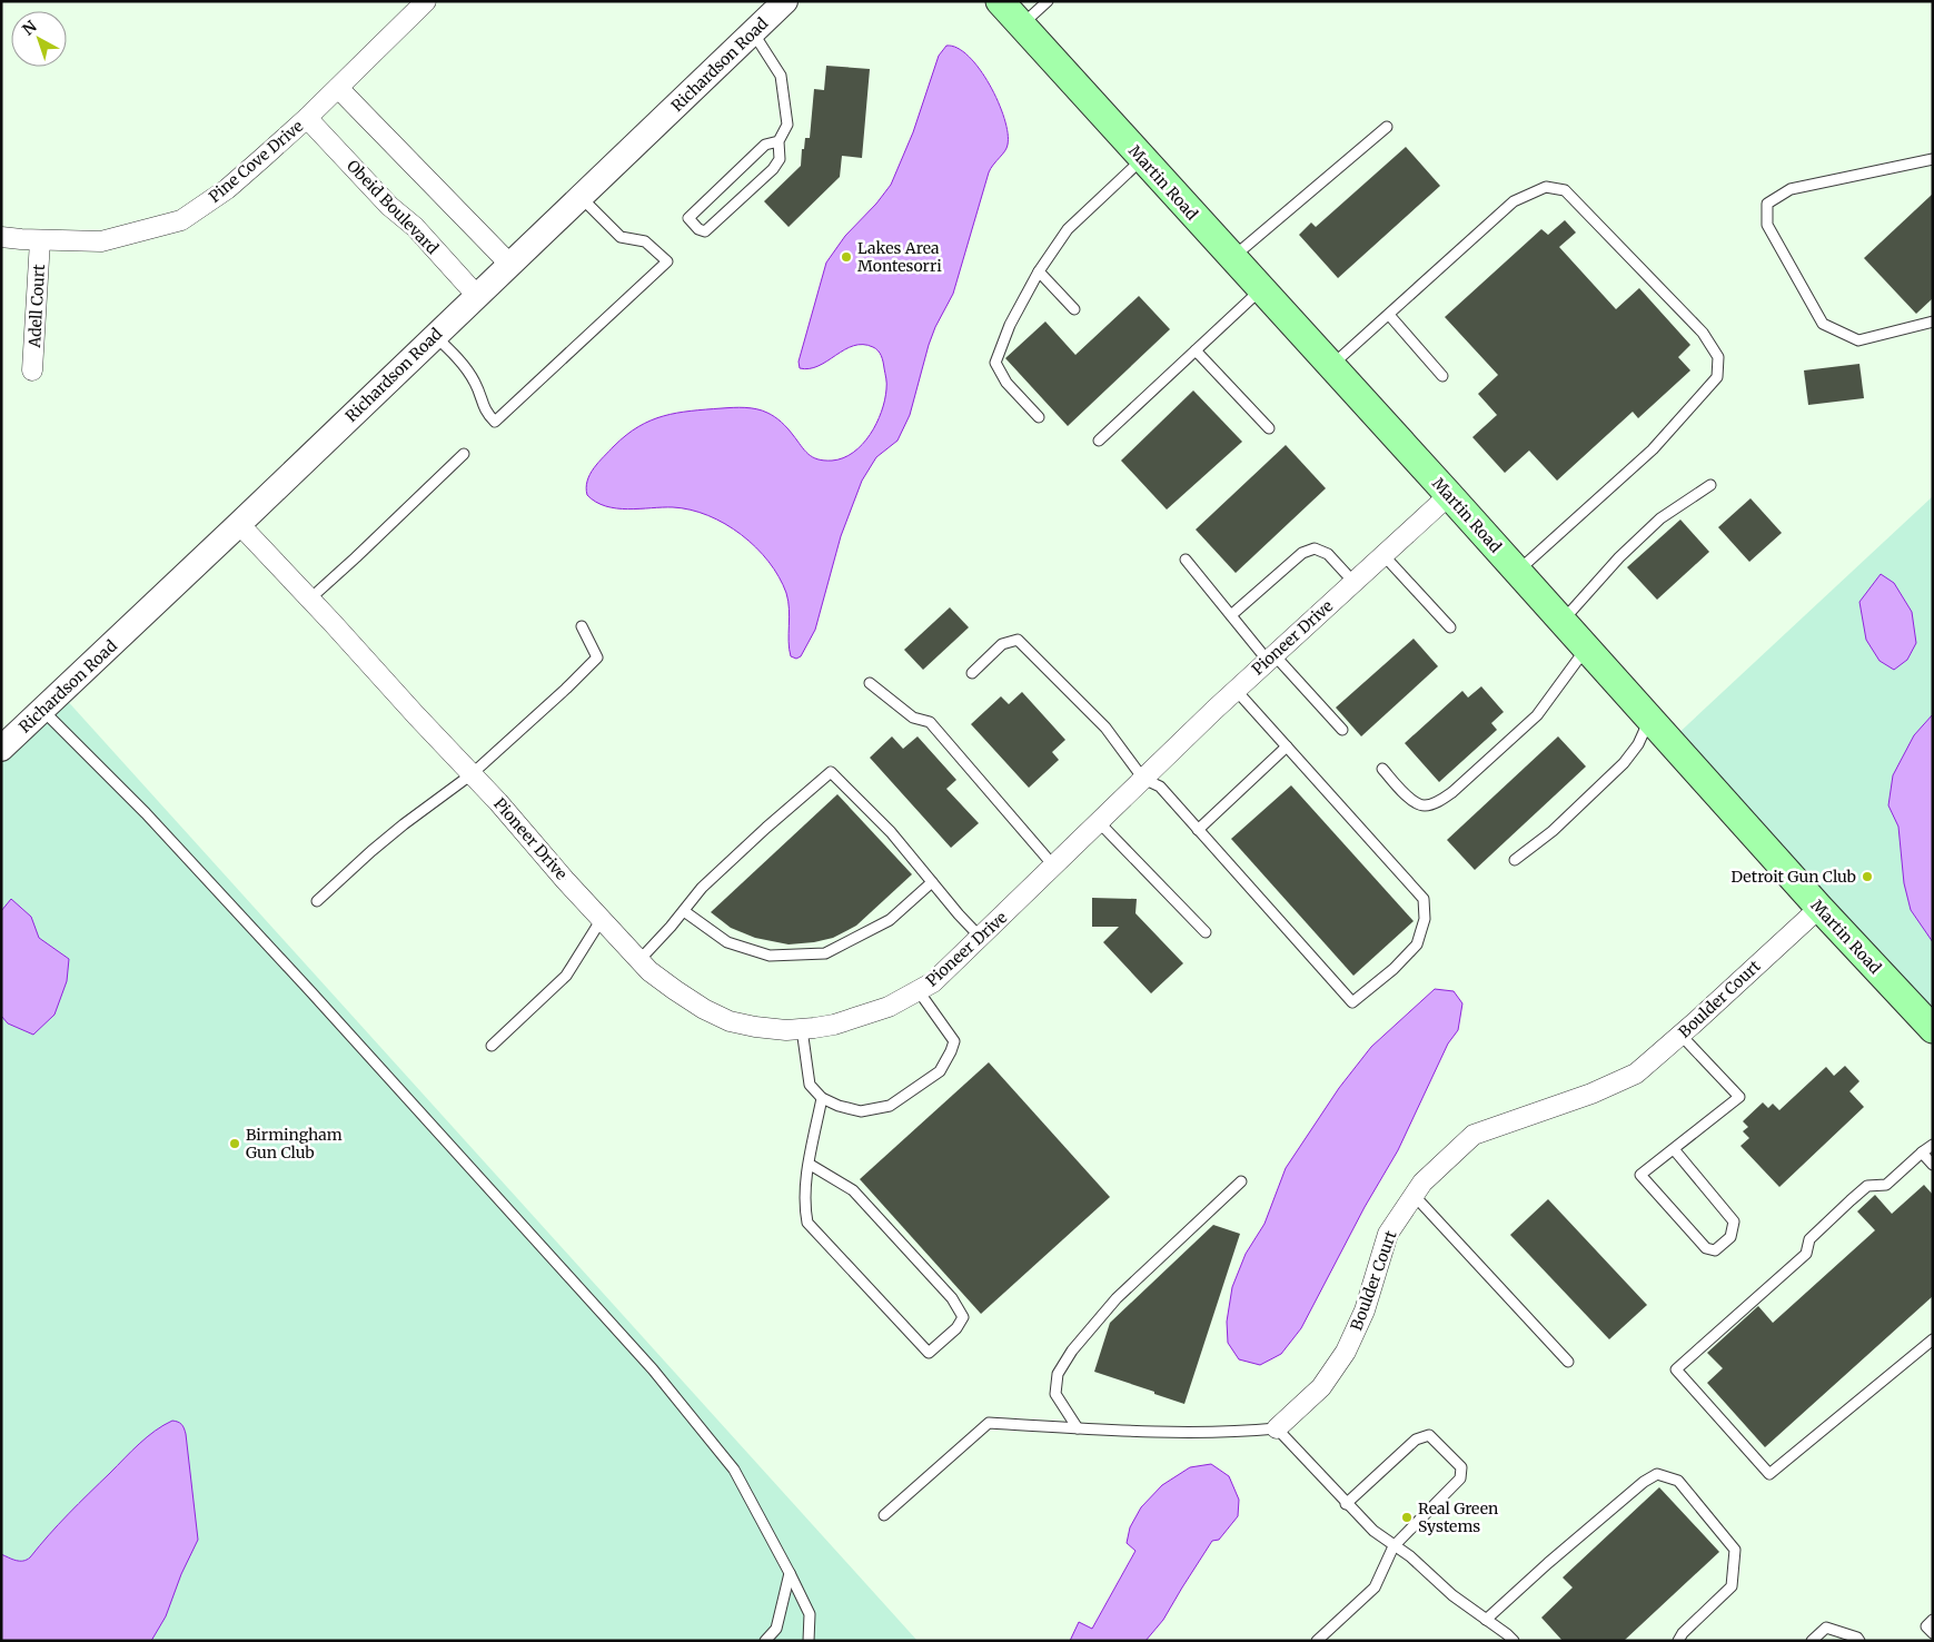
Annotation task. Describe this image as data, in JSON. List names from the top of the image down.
{
  "streets": {
    "main road": ["Martin Road"],
    "street": [
      "Richardson Road",
      "Pine Cove Drive",
      "Obeid Boulevard",
      "Adell Court",
      "Pioneer Drive",
      "Boulder Court"
    ]
  },
  "crossings": [
    ["Richardson Road", "Obeid Boulevard"],
    ["Richardson Road", "Pioneer Drive"],
    ["Pine Cove Drive", "Obeid Boulevard"],
    ["Pine Cove Drive", "Adell Court"],
    ["Martin Road", "Pioneer Drive"],
    ["Martin Road", "Boulder Court"]
  ],
  "places": [
    "Lakes Area Montesorri",
    "Detroit Gun Club",
    "Birmingham Gun Club",
    "Real Green Systems"
  ],
  "north": "top left"
}
